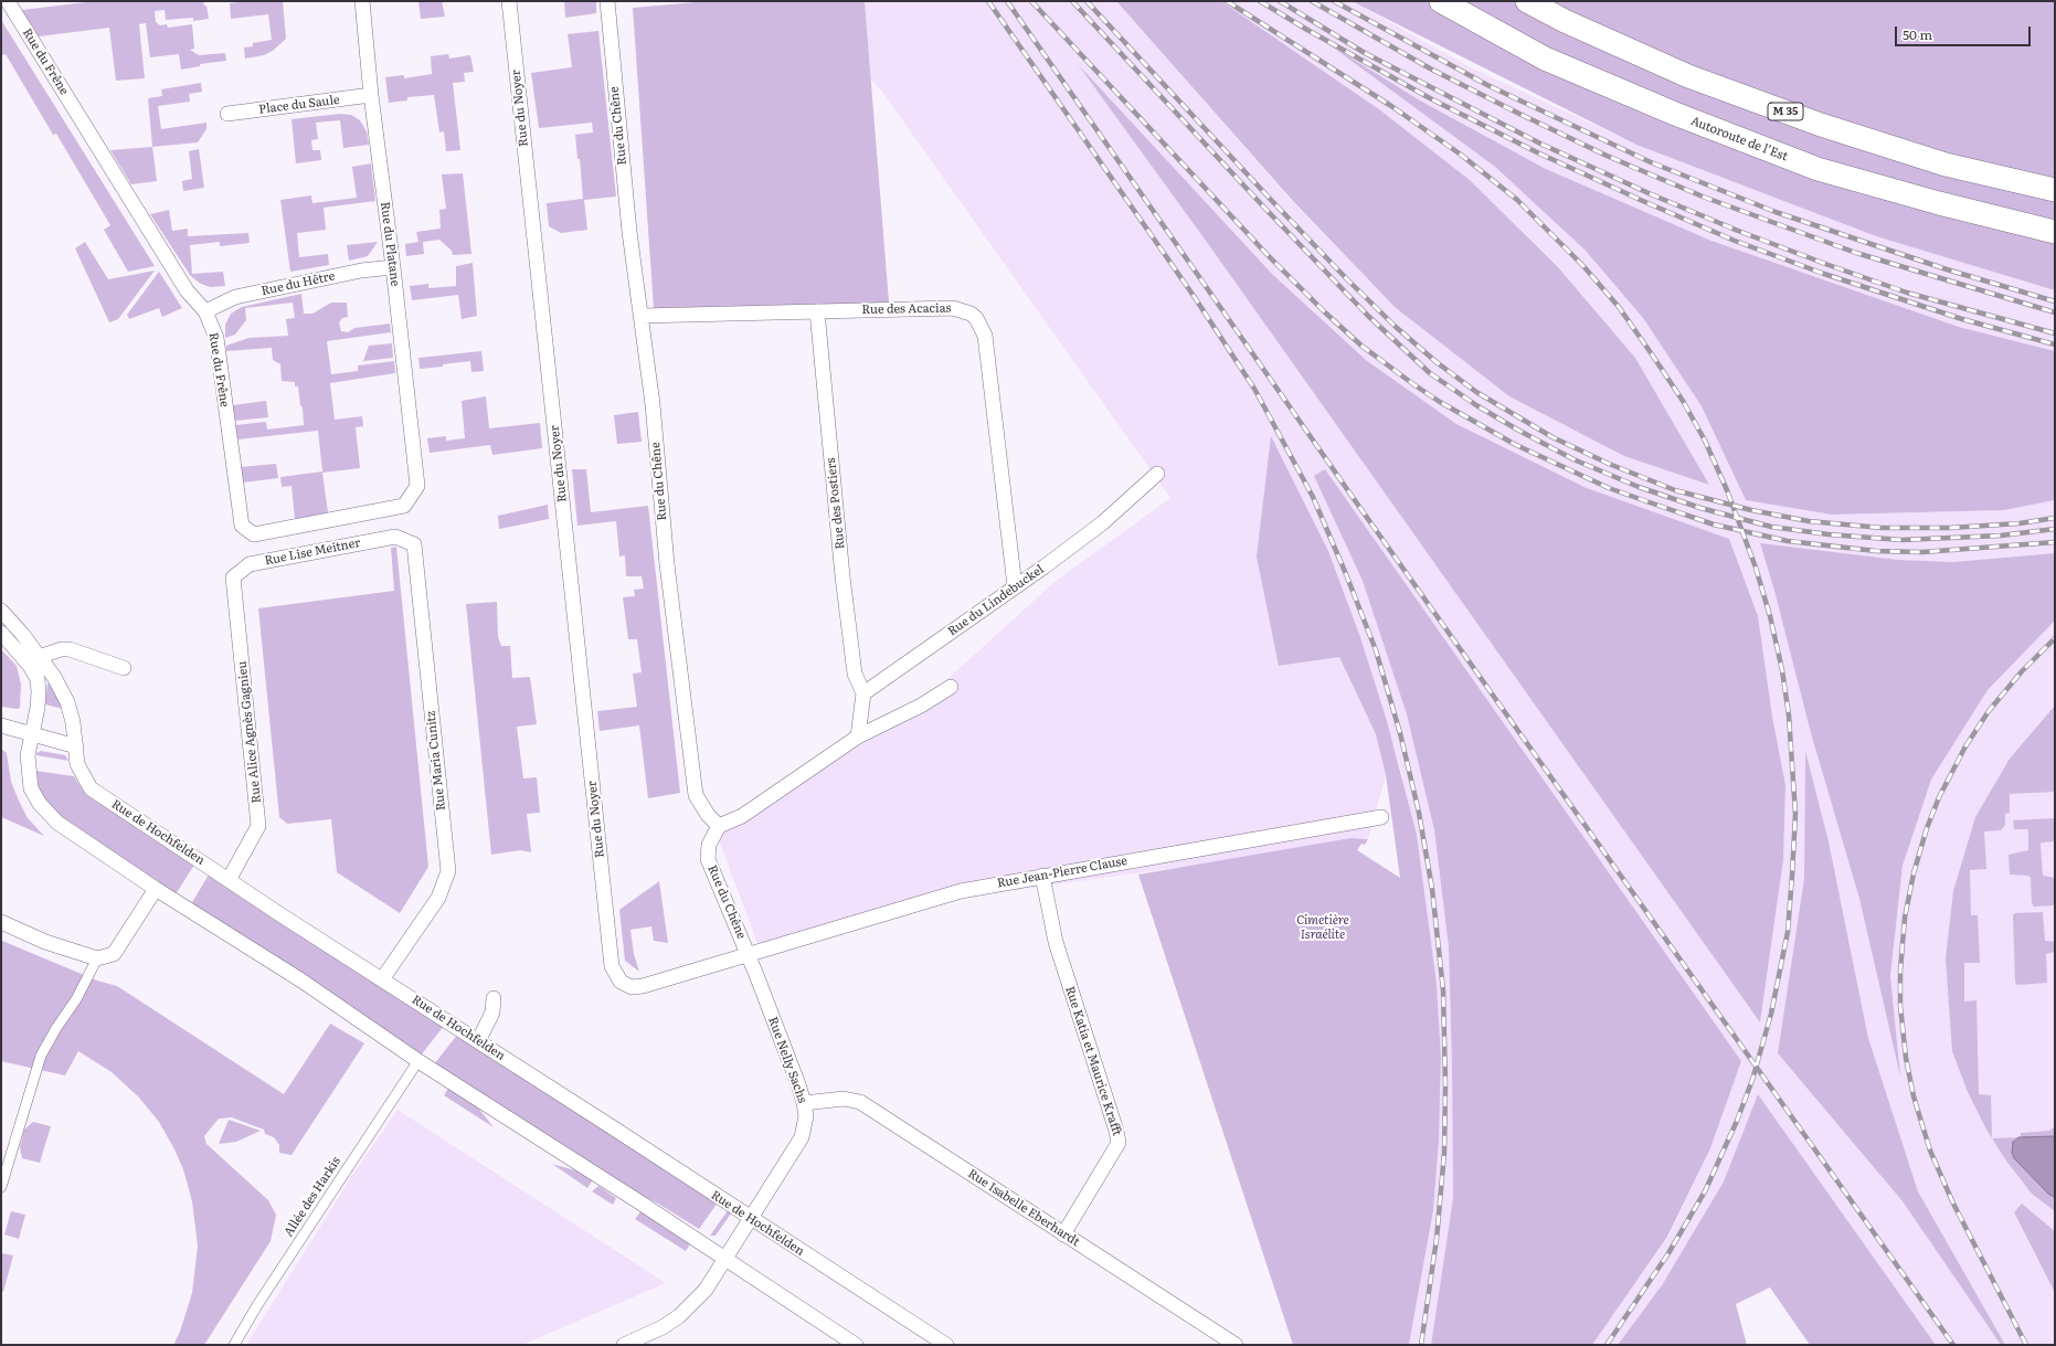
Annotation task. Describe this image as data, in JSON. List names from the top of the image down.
{
  "streets": {
    "highway": ["M 35", "Autoroute de l’Est"],
    "street": [
      "Rue du Frêne",
      "Place du Saule",
      "Rue du Noyer",
      "Rue du Chêne",
      "Rue du Platane",
      "Rue du Hêtre",
      "Rue des Acacias",
      "Rue des Postiers",
      "Rue Lise Meitner",
      "Rue du Lindebuckel",
      "Rue Alice Agnès Gagnieu",
      "Rue Maria Cunitz",
      "Rue de Hochfelden",
      "Rue Jean-Pierre Clause",
      "Rue Nelly Sachs",
      "Rue Katia et Maurice Krafft",
      "Allée des Harkis",
      "Rue Isabelle Eberhardt"
    ]
  },
  "crossings": [
    ["Rue du Frêne", "Rue du Platane"],
    ["Rue du Frêne", "Rue du Hêtre"],
    ["Place du Saule", "Rue du Platane"],
    ["Rue du Noyer", "Rue du Chêne"],
    ["Rue du Noyer", "Rue Jean-Pierre Clause"],
    ["Rue du Noyer", "Rue Nelly Sachs"],
    ["Rue du Chêne", "Rue des Acacias"],
    ["Rue du Chêne", "Rue Jean-Pierre Clause"],
    ["Rue du Chêne", "Rue Nelly Sachs"],
    ["Rue du Platane", "Rue du Hêtre"],
    ["Rue des Acacias", "Rue des Postiers"],
    ["Rue des Acacias", "Rue du Lindebuckel"],
    ["Rue des Postiers", "Rue du Lindebuckel"],
    ["Rue Lise Meitner", "Rue Alice Agnès Gagnieu"],
    ["Rue Lise Meitner", "Rue Maria Cunitz"],
    ["Rue Alice Agnès Gagnieu", "Rue de Hochfelden"],
    ["Rue Maria Cunitz", "Rue de Hochfelden"],
    ["Rue de Hochfelden", "Rue Nelly Sachs"],
    ["Rue Jean-Pierre Clause", "Rue Nelly Sachs"],
    ["Rue Jean-Pierre Clause", "Rue Katia et Maurice Krafft"],
    ["Rue Nelly Sachs", "Rue Isabelle Eberhardt"],
    ["Rue Katia et Maurice Krafft", "Rue Isabelle Eberhardt"]
  ],
  "parks": ["Cimetière Israélite"],
  "scale_bar": "50 m"
}
